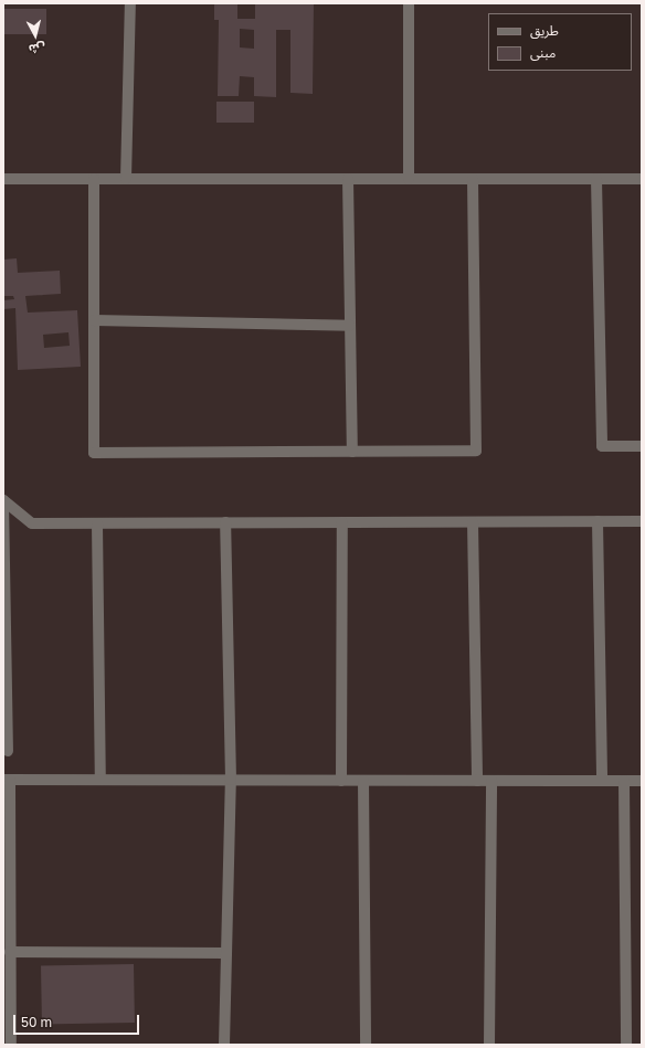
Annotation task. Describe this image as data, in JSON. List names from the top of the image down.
{
  "legend": ["طريق", "مبنى"],
  "scale_bar": "50 m",
  "north": "bottom"
}
